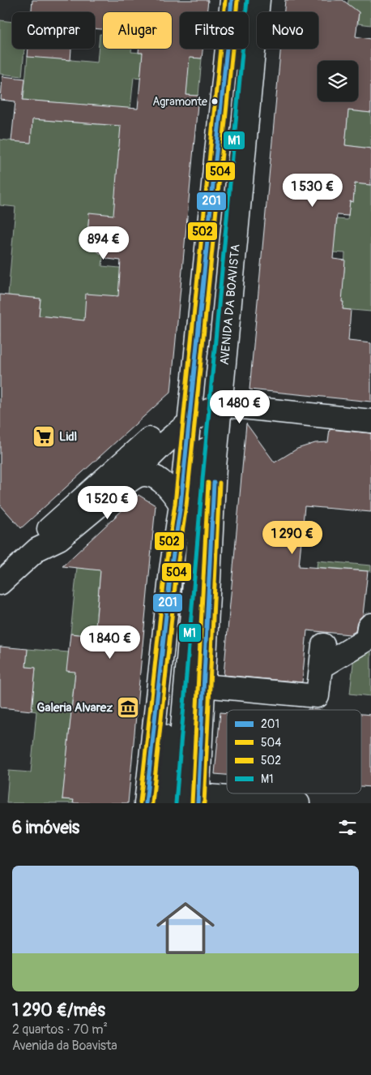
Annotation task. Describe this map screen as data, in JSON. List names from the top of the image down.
{
  "streets": {
    "main road": ["AVENIDA DA BOAVISTA"]
  },
  "places": {
    "other": ["Agramonte"],
    "supermarket": ["Lidl"],
    "museum": ["Galeria Alvarez"]
  },
  "lines": [
    "transit line 201",
    "transit line 502",
    "transit line M1",
    "transit line 504"
  ],
  "legend": [
    "201",
    "504",
    "502",
    "M1"
  ],
  "page": {
    "chip": [
      "Comprar",
      "Alugar",
      "Filtros",
      "Novo"
    ],
    "price": [
      "1 530 €",
      "894 €",
      "1 480 €",
      "1 520 €",
      "1 290 €",
      "1 840 €"
    ],
    "heading": "6 imóveis",
    "list": [
      {
        "name": "1 290 €/mês",
        "note": "2 quartos · 70 m² · Avenida da Boavista"
      }
    ]
  }
}
